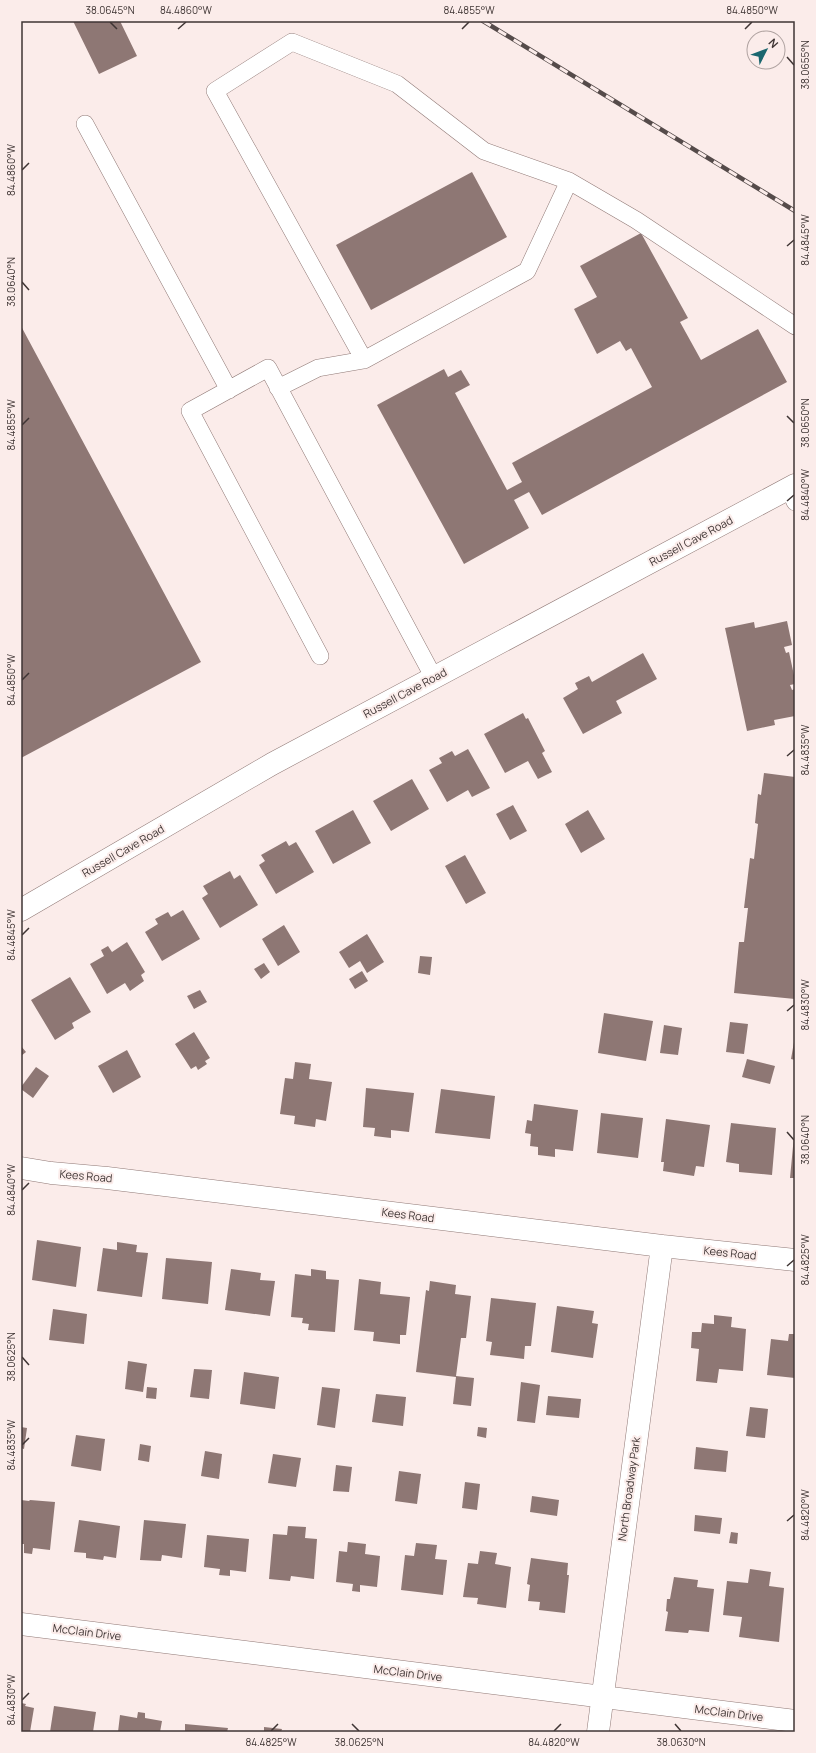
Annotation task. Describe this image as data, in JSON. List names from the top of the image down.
{
  "streets": {
    "street": [
      "Russell Cave Road",
      "Kees Road",
      "North Broadway Park",
      "McClain Drive"
    ]
  },
  "crossings": [
    ["Kees Road", "North Broadway Park"],
    ["North Broadway Park", "McClain Drive"]
  ],
  "north": "top right",
  "coordinates": [
    "38.0645°N",
    "84.4860°W",
    "84.4855°W",
    "84.4850°W",
    "38.0655°N",
    "84.4845°W",
    "38.0640°N",
    "38.0650°N",
    "84.4840°W",
    "84.4835°W",
    "84.4830°W",
    "84.4825°W",
    "38.0625°N",
    "84.4820°W",
    "38.0630°N"
  ]
}
